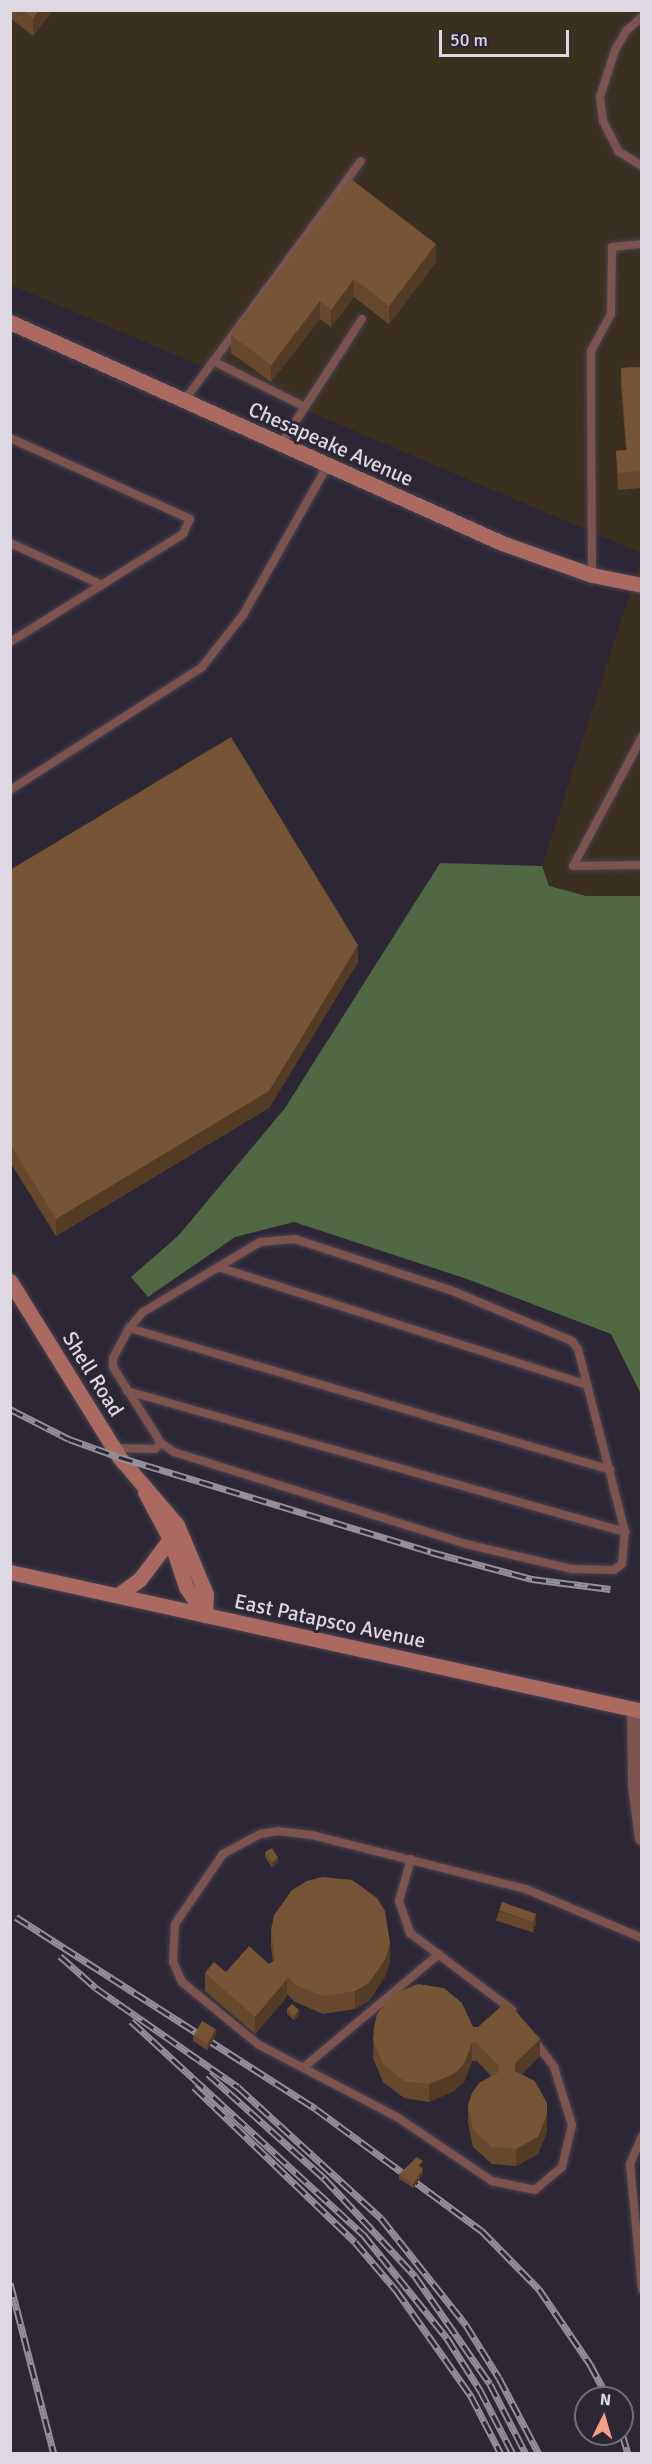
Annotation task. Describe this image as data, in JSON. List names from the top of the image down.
{
  "streets": {
    "street": ["Chesapeake Avenue", "Shell Road", "East Patapsco Avenue"]
  },
  "crossings": [
    ["Shell Road", "East Patapsco Avenue"]
  ],
  "scale_bar": "50 m",
  "north": "top"
}
